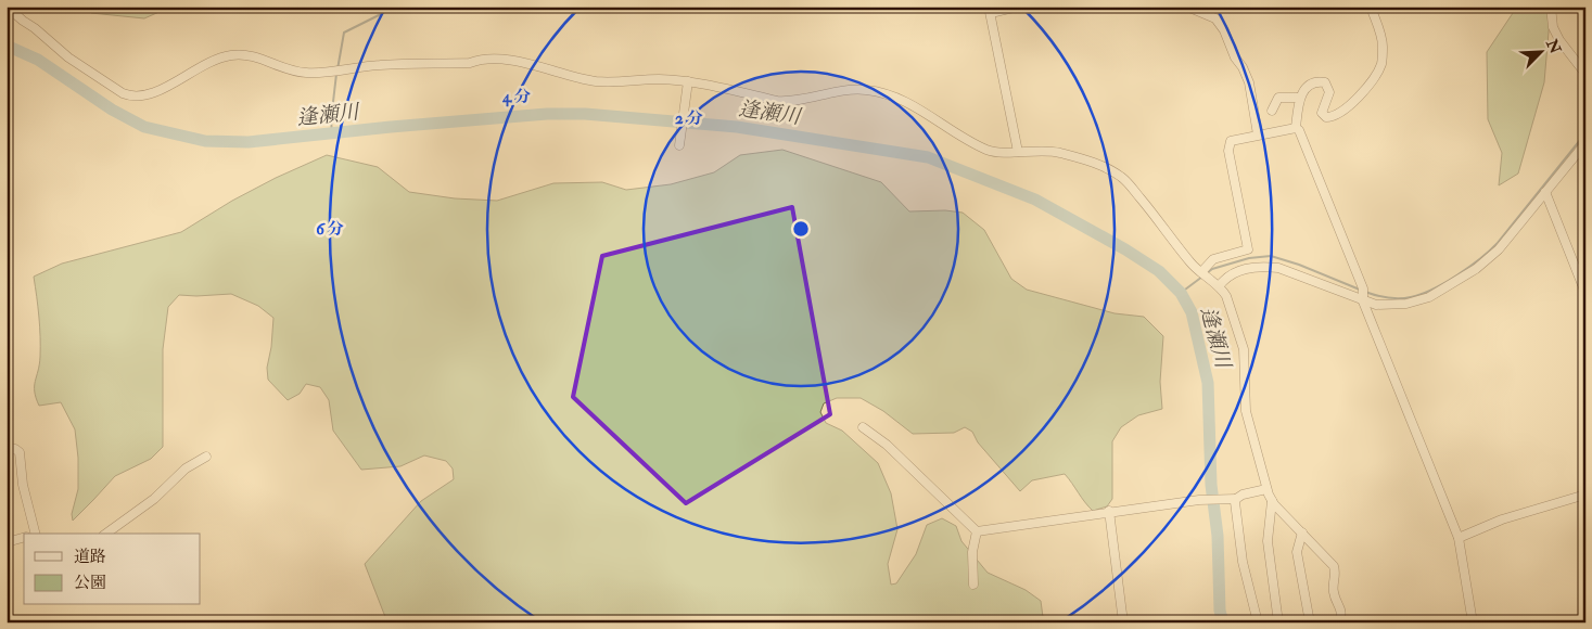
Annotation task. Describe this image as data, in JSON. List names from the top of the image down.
{
  "water": ["逢瀬川"],
  "legend": ["道路", "公園"],
  "north": "top right",
  "rings": ["4 分", "2 分", "6 分"]
}
